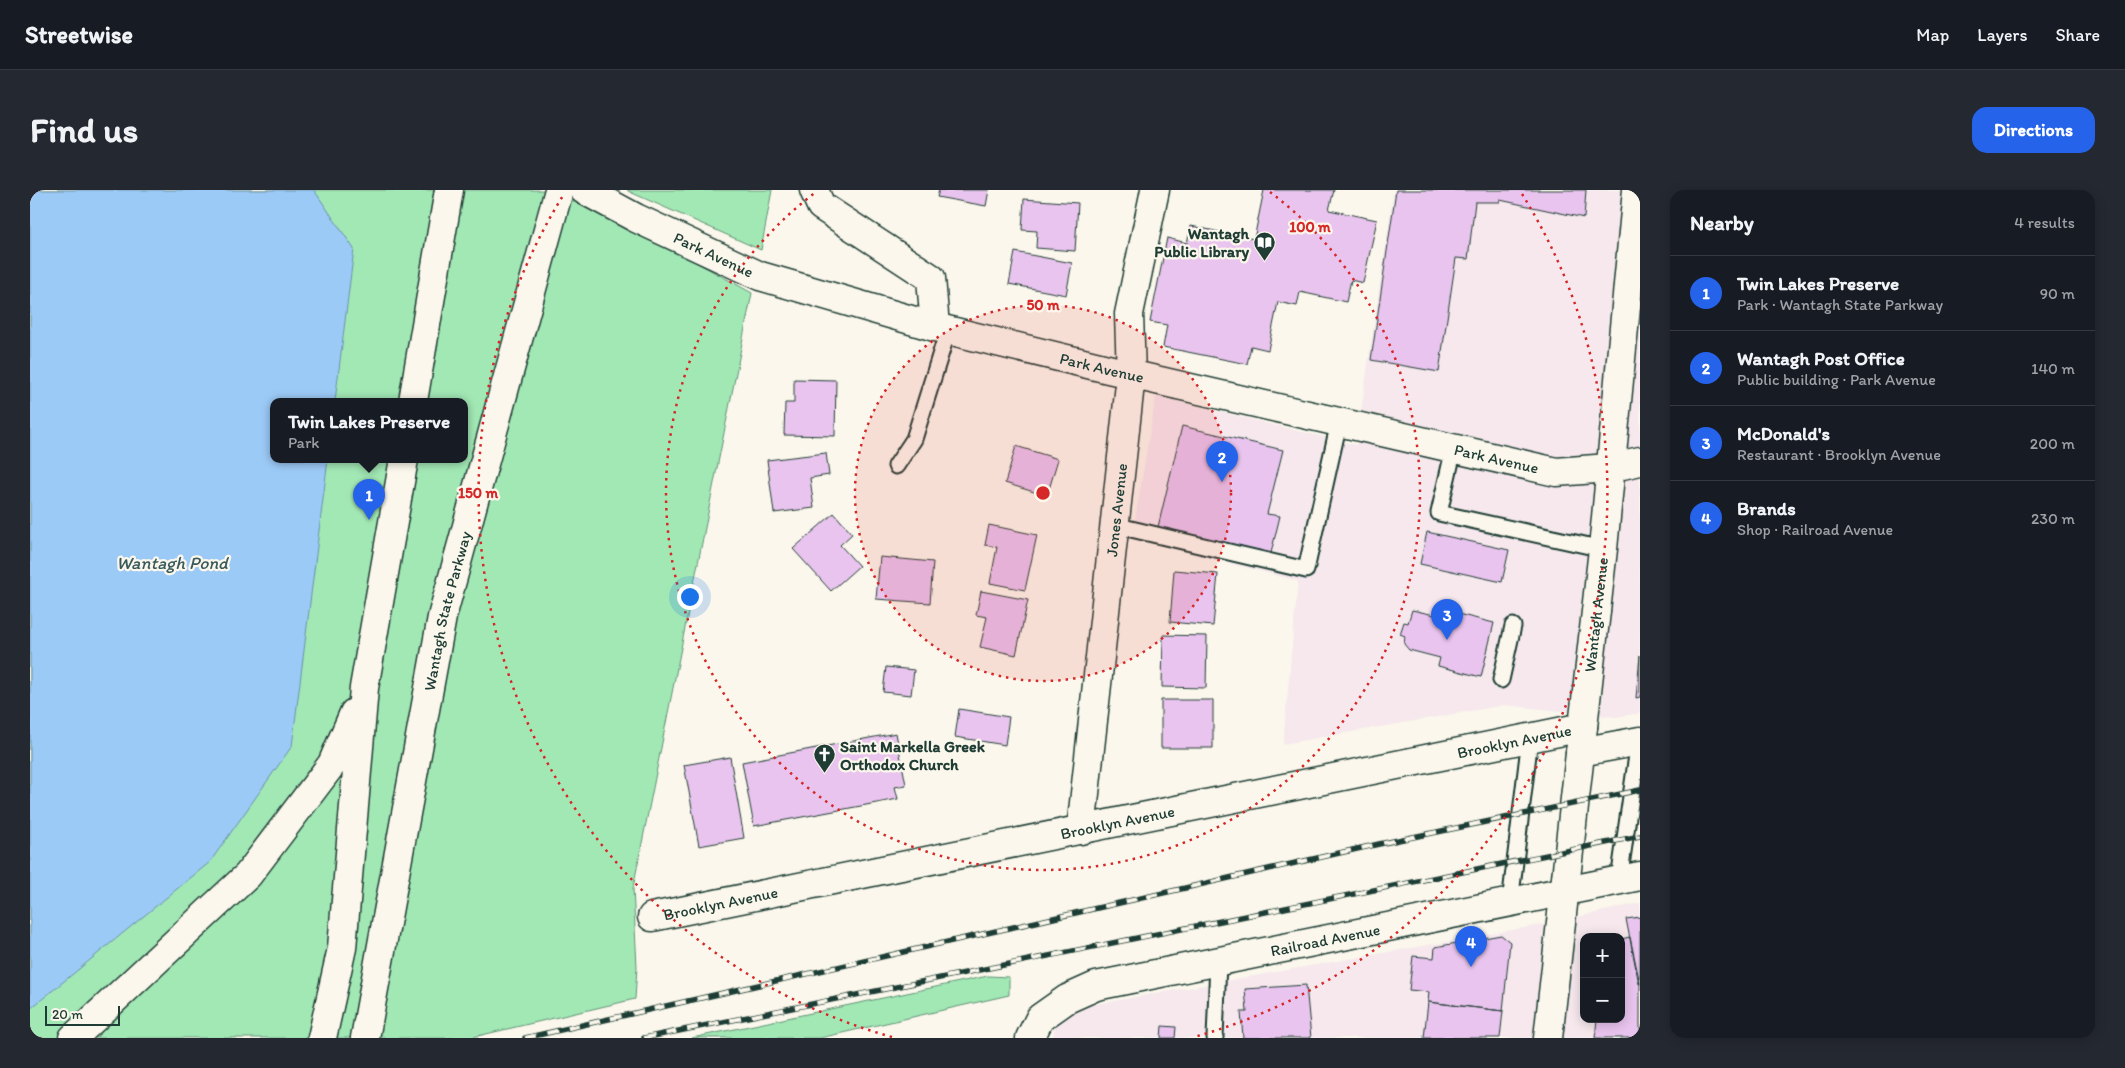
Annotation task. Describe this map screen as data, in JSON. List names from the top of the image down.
{
  "streets": {
    "main road": [
      "Park Avenue",
      "Jones Avenue",
      "Wantagh State Parkway",
      "Wantagh Avenue",
      "Brooklyn Avenue",
      "Railroad Avenue"
    ]
  },
  "crossings": [
    ["Park Avenue", "Jones Avenue"],
    ["Park Avenue", "Wantagh Avenue"],
    ["Jones Avenue", "Brooklyn Avenue"],
    ["Wantagh Avenue", "Brooklyn Avenue"],
    ["Wantagh Avenue", "Railroad Avenue"]
  ],
  "water": ["Wantagh Pond"],
  "places": {
    "library": ["Wantagh Public Library"],
    "church": ["Saint Markella Greek Orthodox Church"]
  },
  "scale_bar": "20 m",
  "page": {
    "header": "Streetwise",
    "nav": ["Map", "Layers", "Share"],
    "buttons": "Directions",
    "title": "Find us",
    "heading": ["Nearby", "4 results"],
    "list": [
      {
        "mark": "1",
        "name": "Twin Lakes Preserve",
        "note": "Park · Wantagh State Parkway",
        "value": "90 m"
      },
      {
        "mark": "2",
        "name": "Wantagh Post Office",
        "note": "Public building · Park Avenue",
        "value": "140 m"
      },
      {
        "mark": "3",
        "name": "McDonald's",
        "note": "Restaurant · Brooklyn Avenue",
        "value": "200 m"
      },
      {
        "mark": "4",
        "name": "Brands",
        "note": "Shop · Railroad Avenue",
        "value": "230 m"
      }
    ],
    "popup": ["Twin Lakes Preserve", "Park"],
    "pins": [
      "2",
      "1",
      "3",
      "4"
    ],
    "map_buttons": ["+", "−"],
    "scale": "20 m"
  },
  "rings": ["100 m", "50 m", "150 m"]
}
